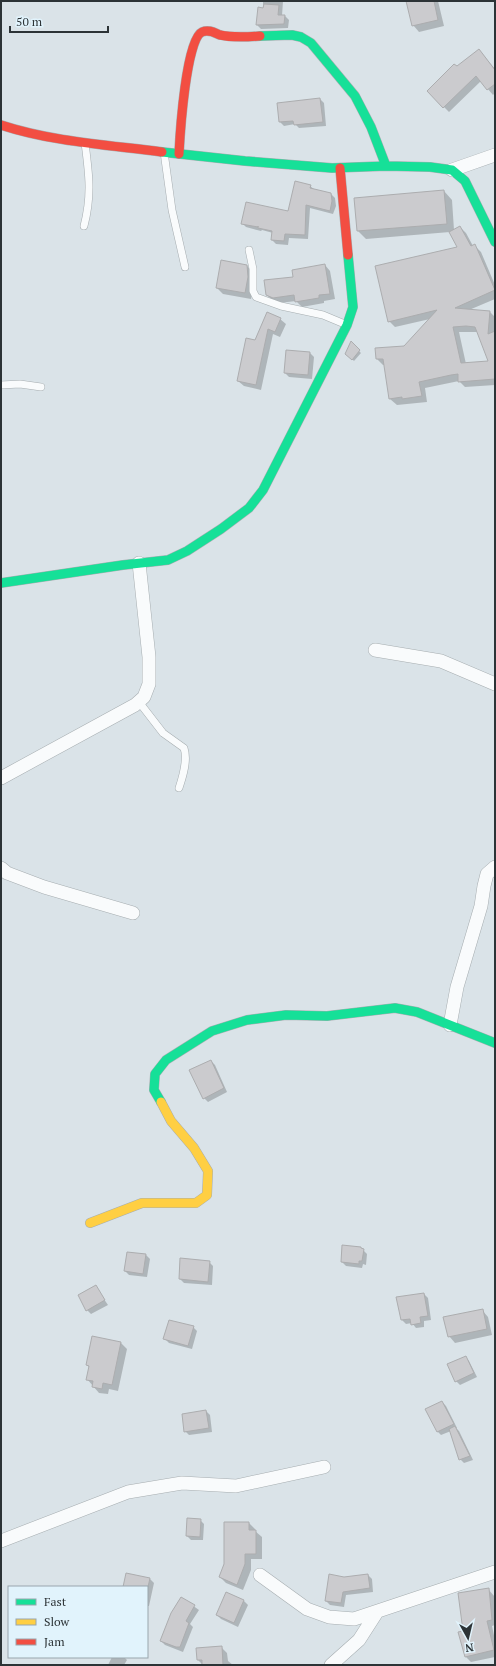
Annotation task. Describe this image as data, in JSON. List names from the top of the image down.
{
  "legend": ["Fast", "Slow", "Jam"],
  "scale_bar": "50 m",
  "north": "bottom"
}
